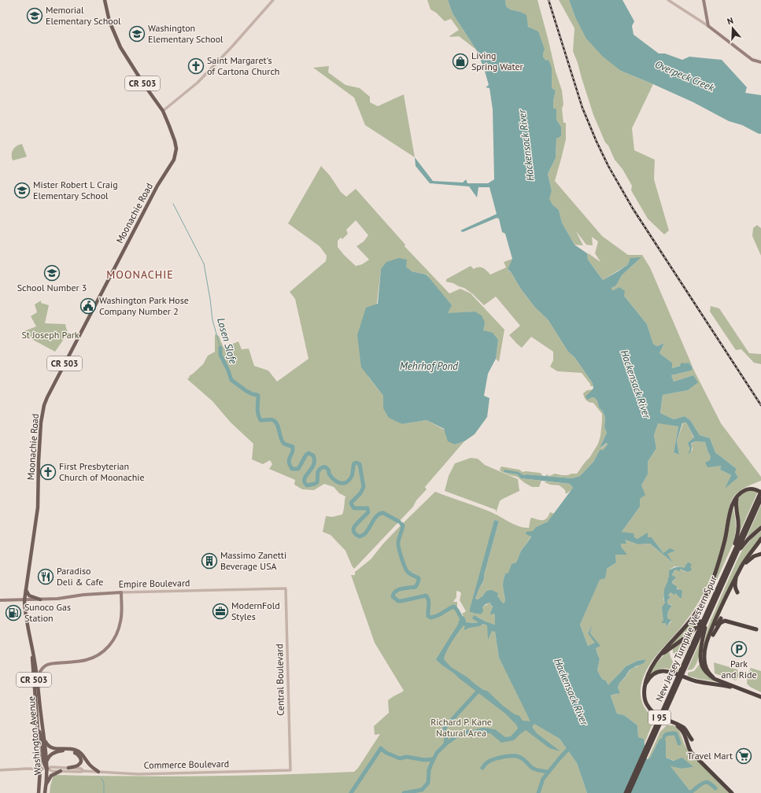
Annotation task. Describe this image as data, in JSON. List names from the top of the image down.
{
  "streets": {
    "highway": ["New Jersey Turnpike Western Spur", "I 95"],
    "main road": [
      "CR 503",
      "Moonachie Road",
      "Empire Boulevard",
      "Washington Avenue"
    ],
    "street": ["Central Boulevard", "Commerce Boulevard"]
  },
  "crossings": [
    ["CR 503", "Moonachie Road"],
    ["Moonachie Road", "Empire Boulevard"],
    ["Moonachie Road", "Washington Avenue"],
    ["Empire Boulevard", "Central Boulevard"],
    ["Empire Boulevard", "Washington Avenue"],
    ["Central Boulevard", "Commerce Boulevard"],
    ["Washington Avenue", "Commerce Boulevard"]
  ],
  "districts": ["MOONACHIE"],
  "water": [
    "Overpeck Creek",
    "Hackensack River",
    "Losen Slofe",
    "Mehrhof Pond"
  ],
  "parks": ["St Joseph Park", "Richard P. Kane Natural Area"],
  "places": {
    "school or university": [
      "Memorial Elementary School",
      "Washington Elementary School",
      "Mister Robert L Craig Elementary School",
      "School Number 3"
    ],
    "shop": ["Living Spring Water"],
    "church": ["Saint Margaret's of Cartona Church", "First Presbyterian Church of Moonachie"],
    "public building": ["Washington Park Hose Company Number 2"],
    "building": ["Massimo Zanetti Beverage USA"],
    "restaurant": ["Paradiso Deli & Cafe"],
    "office": ["ModernFold Styles"],
    "fuel station": ["Sunoco Gas Station"],
    "parking": ["Park and Ride"],
    "supermarket": ["Travel Mart"]
  },
  "north": "top"
}
